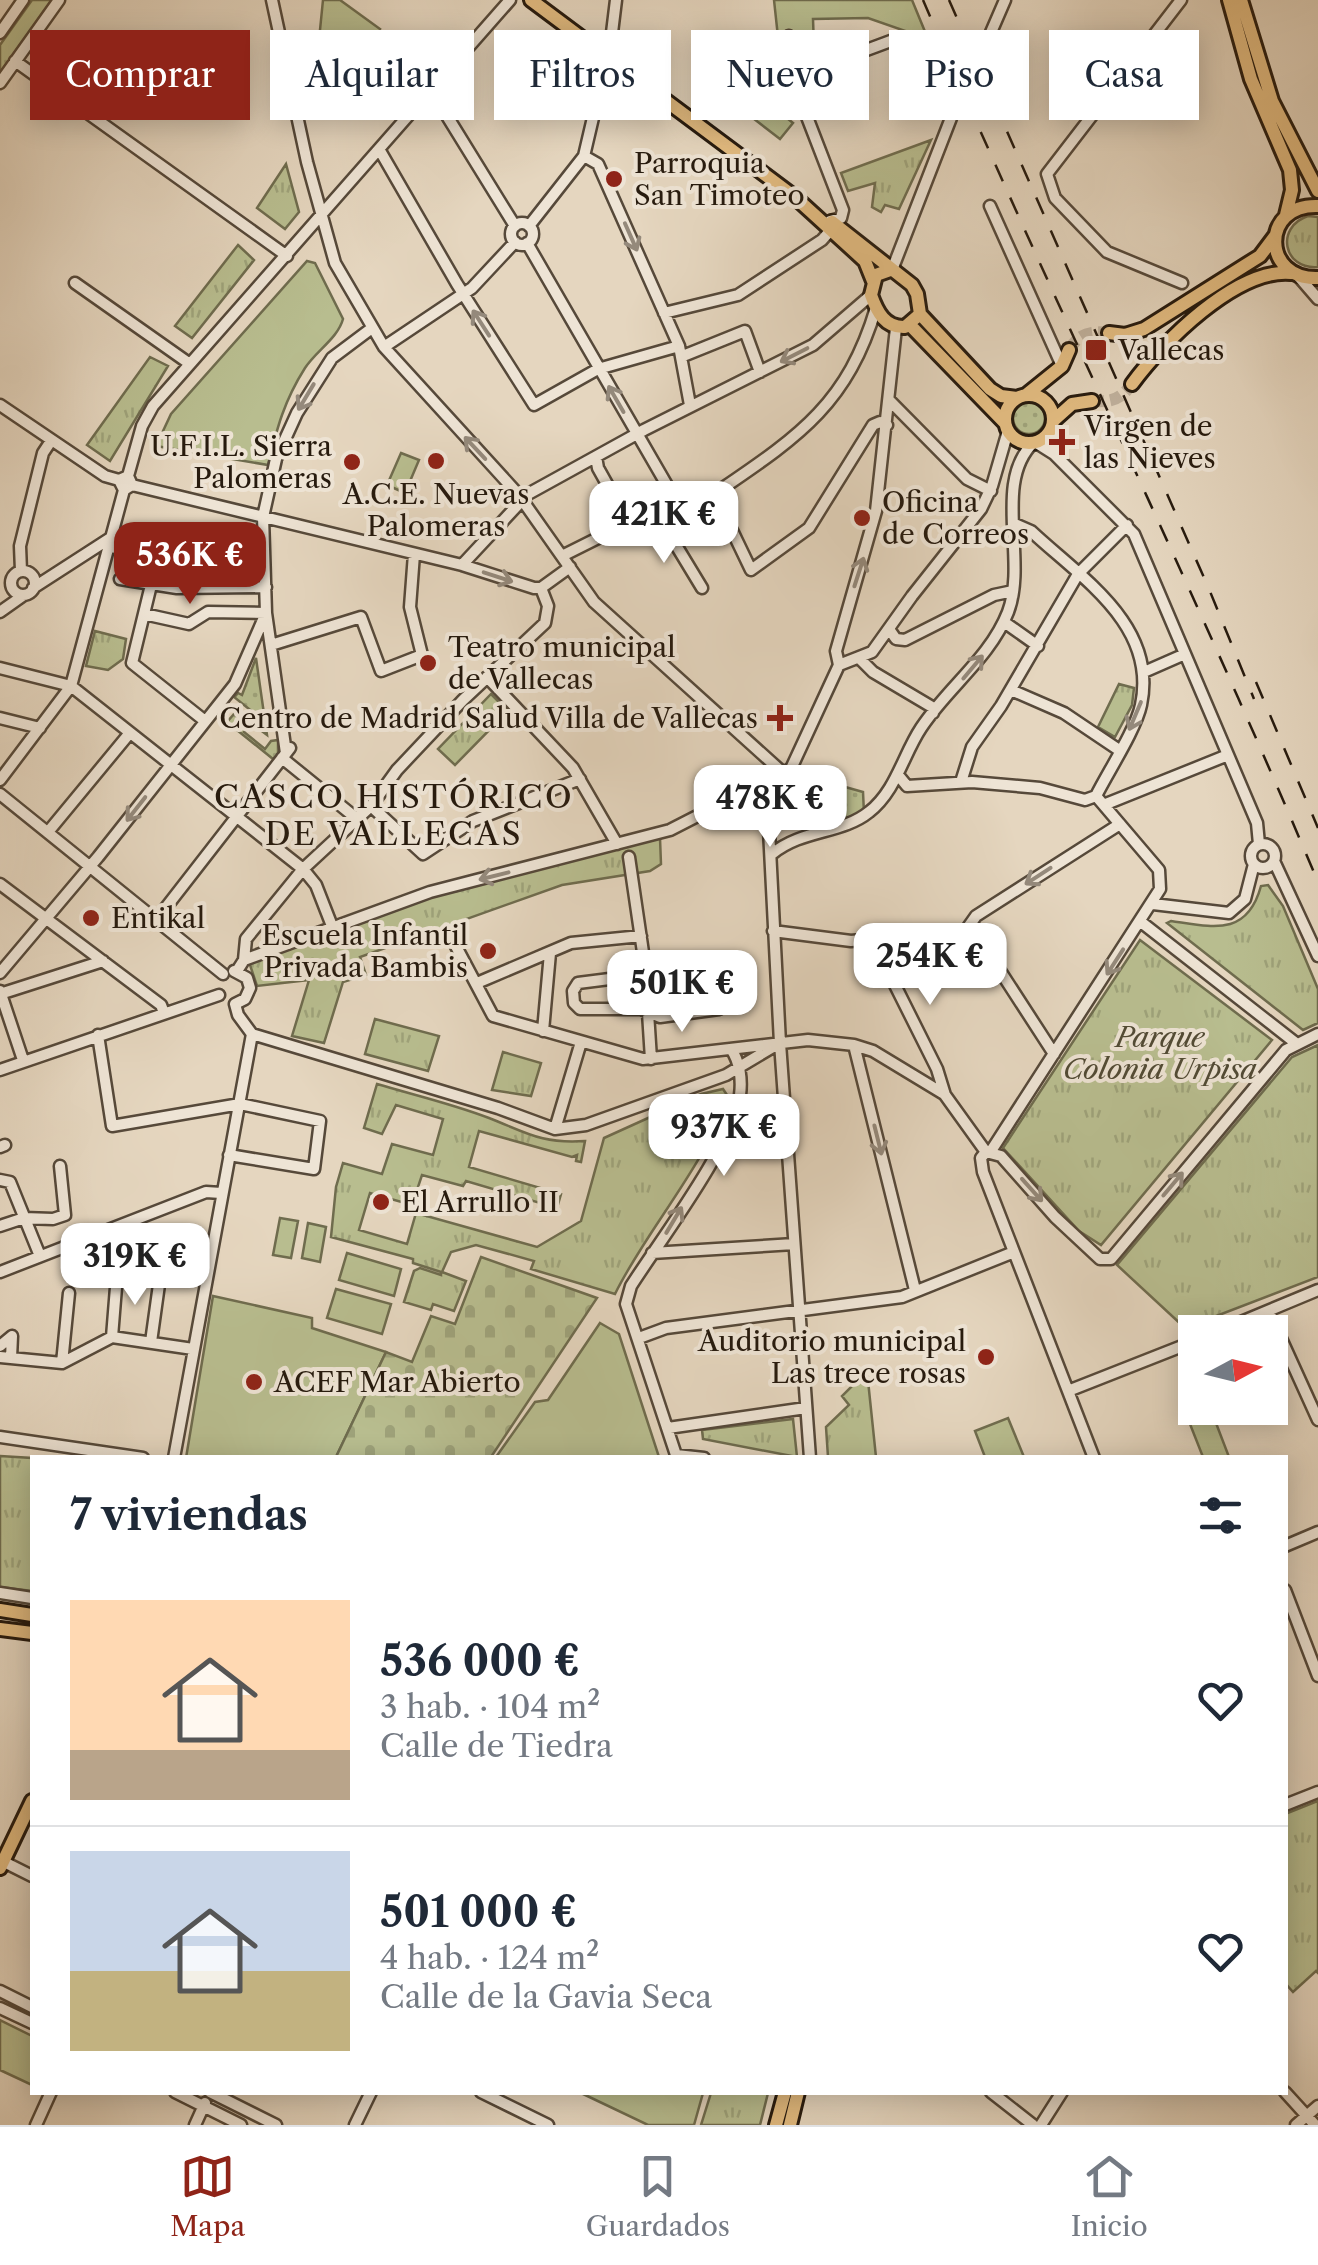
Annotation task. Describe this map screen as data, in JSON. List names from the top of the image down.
{
  "districts": ["CASCO HISTÓRICO DE VALLECAS"],
  "parks": ["Parque Colonia Urpisa"],
  "places": {
    "other": [
      "Parroquia San Timoteo",
      "A.C.E. Nuevas Palomeras",
      "U.F.I.L. Sierra Palomeras",
      "Oficina de Correos",
      "Teatro municipal de Vallecas",
      "Entikal",
      "Escuela Infantil Privada Bambis",
      "El Arrullo II",
      "Auditorio municipal Las trece rosas",
      "ACEF Mar Abierto"
    ],
    "transit": ["Vallecas"],
    "health": ["Virgen de las Nieves", "Centro de Madrid Salud Villa de Vallecas"]
  },
  "north": "right",
  "page": {
    "chip": [
      "Comprar",
      "Alquilar",
      "Filtros",
      "Nuevo",
      "Piso",
      "Casa"
    ],
    "price": [
      "421K €",
      "536K €",
      "478K €",
      "254K €",
      "501K €",
      "937K €",
      "319K €"
    ],
    "heading": "7 viviendas",
    "list": [
      {
        "name": "536 000 €",
        "note": "3 hab. · 104 m² · Calle de Tiedra"
      },
      {
        "name": "501 000 €",
        "note": "4 hab. · 124 m² · Calle de la Gavia Seca"
      }
    ],
    "tabs": ["Mapa", "Guardados", "Inicio"]
  }
}
